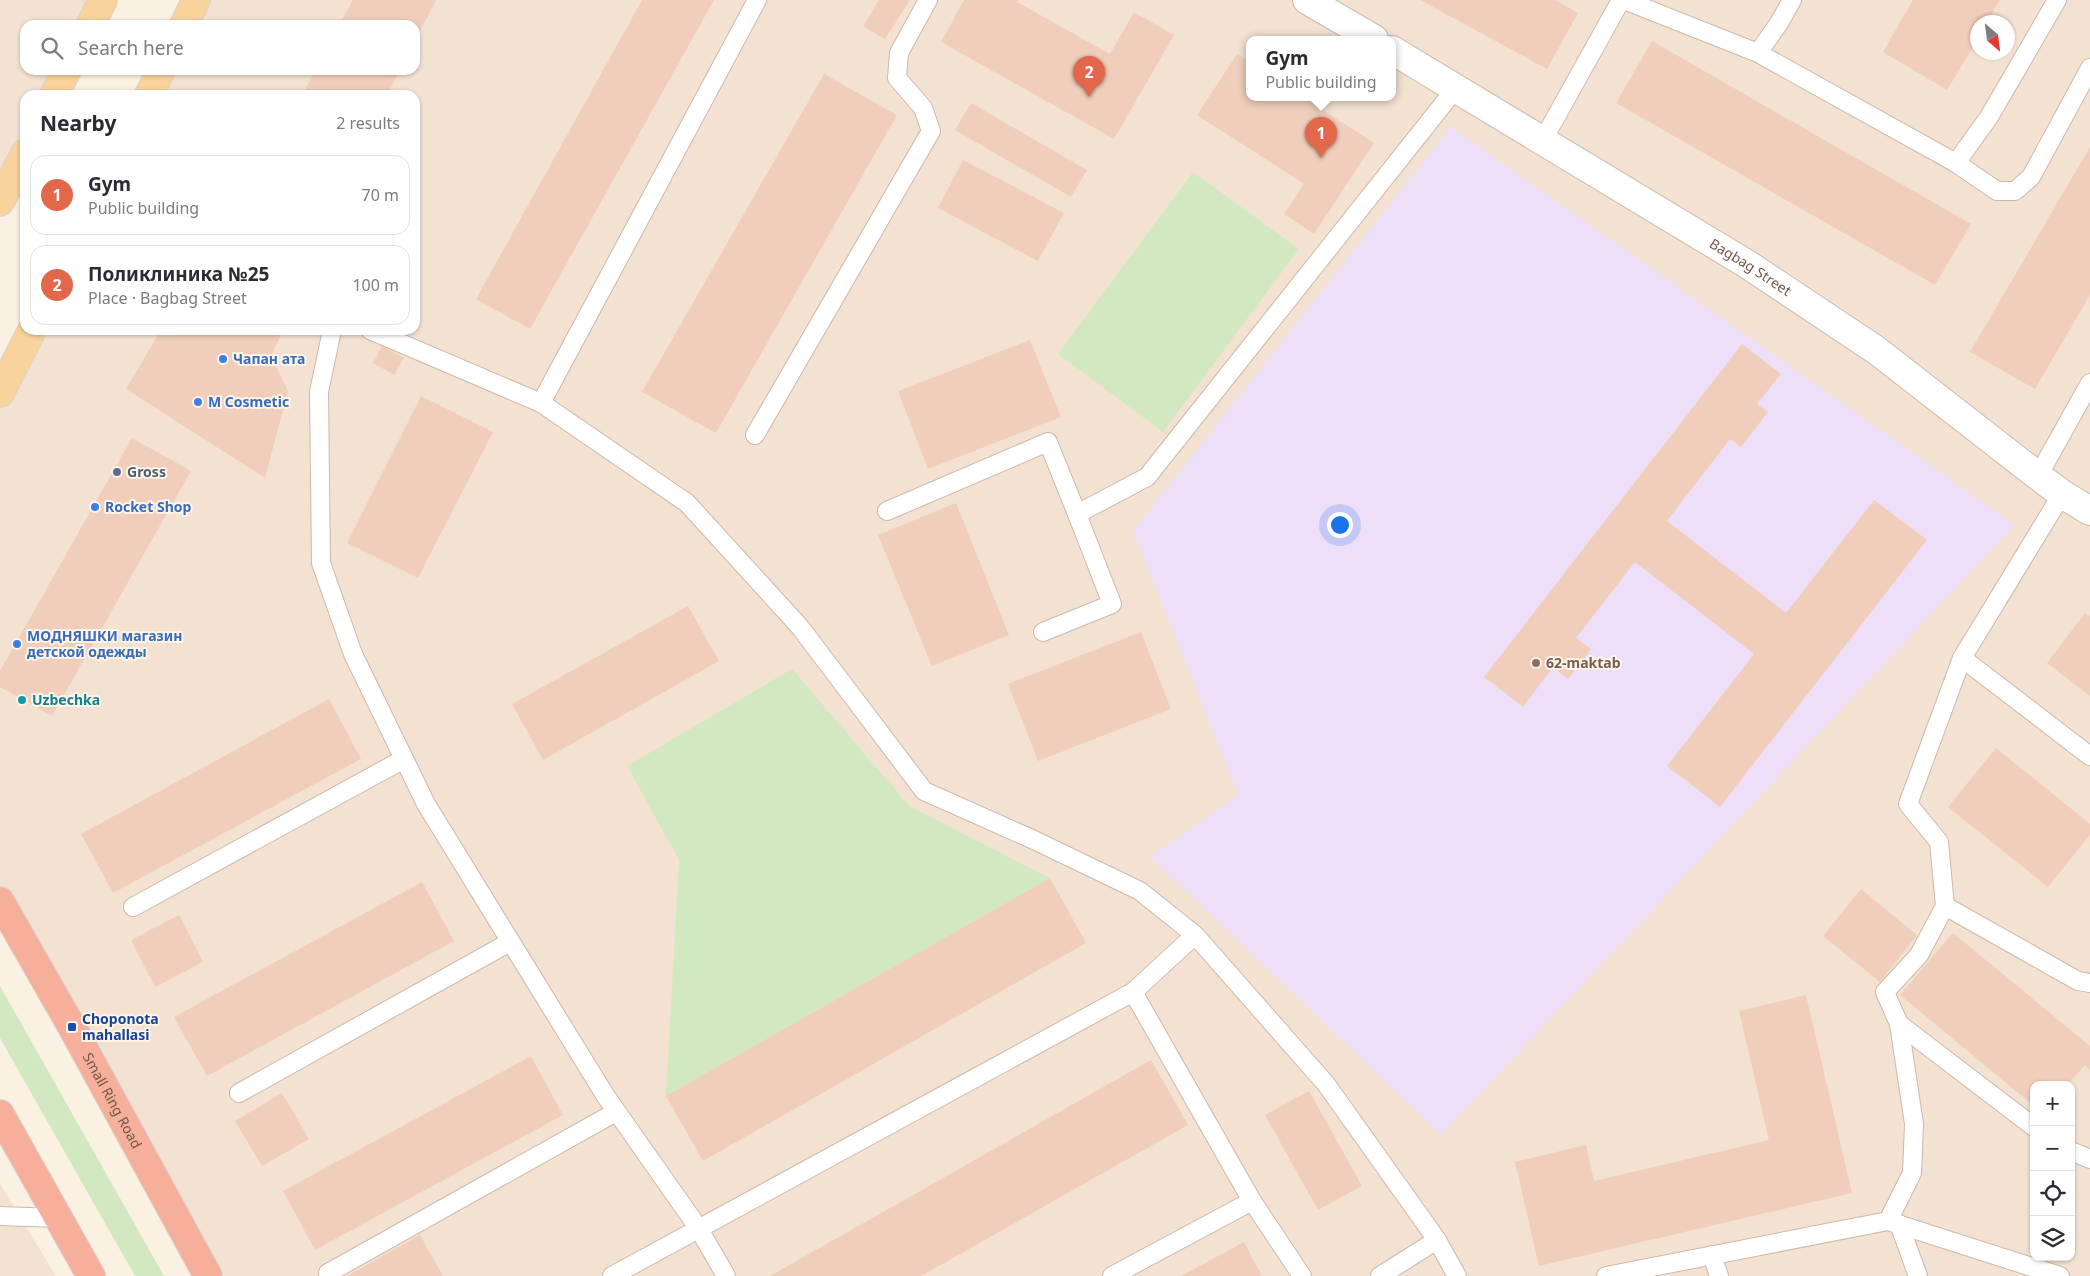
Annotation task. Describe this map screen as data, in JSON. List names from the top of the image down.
{
  "streets": {
    "highway": ["Small Ring Road"],
    "street": ["Bagbag Street"]
  },
  "places": {
    "other": [
      "Чапан ата",
      "M Cosmetic",
      "Gross",
      "Rocket Shop",
      "МОДНЯШКИ магазин детской одежды",
      "62-maktab",
      "Uzbechka"
    ],
    "transit": ["Choponota mahallasi"]
  },
  "north": "bottom right",
  "page": {
    "search": "Search here",
    "popup": ["Gym", "Public building"],
    "pins": ["2", "1"],
    "heading": ["Nearby", "2 results"],
    "list": [
      {
        "mark": "1",
        "name": "Gym",
        "note": "Public building",
        "value": "70 m"
      },
      {
        "mark": "2",
        "name": "Поликлиника №25",
        "note": "Place · Bagbag Street",
        "value": "100 m"
      }
    ],
    "map_buttons": ["+", "−"]
  }
}
